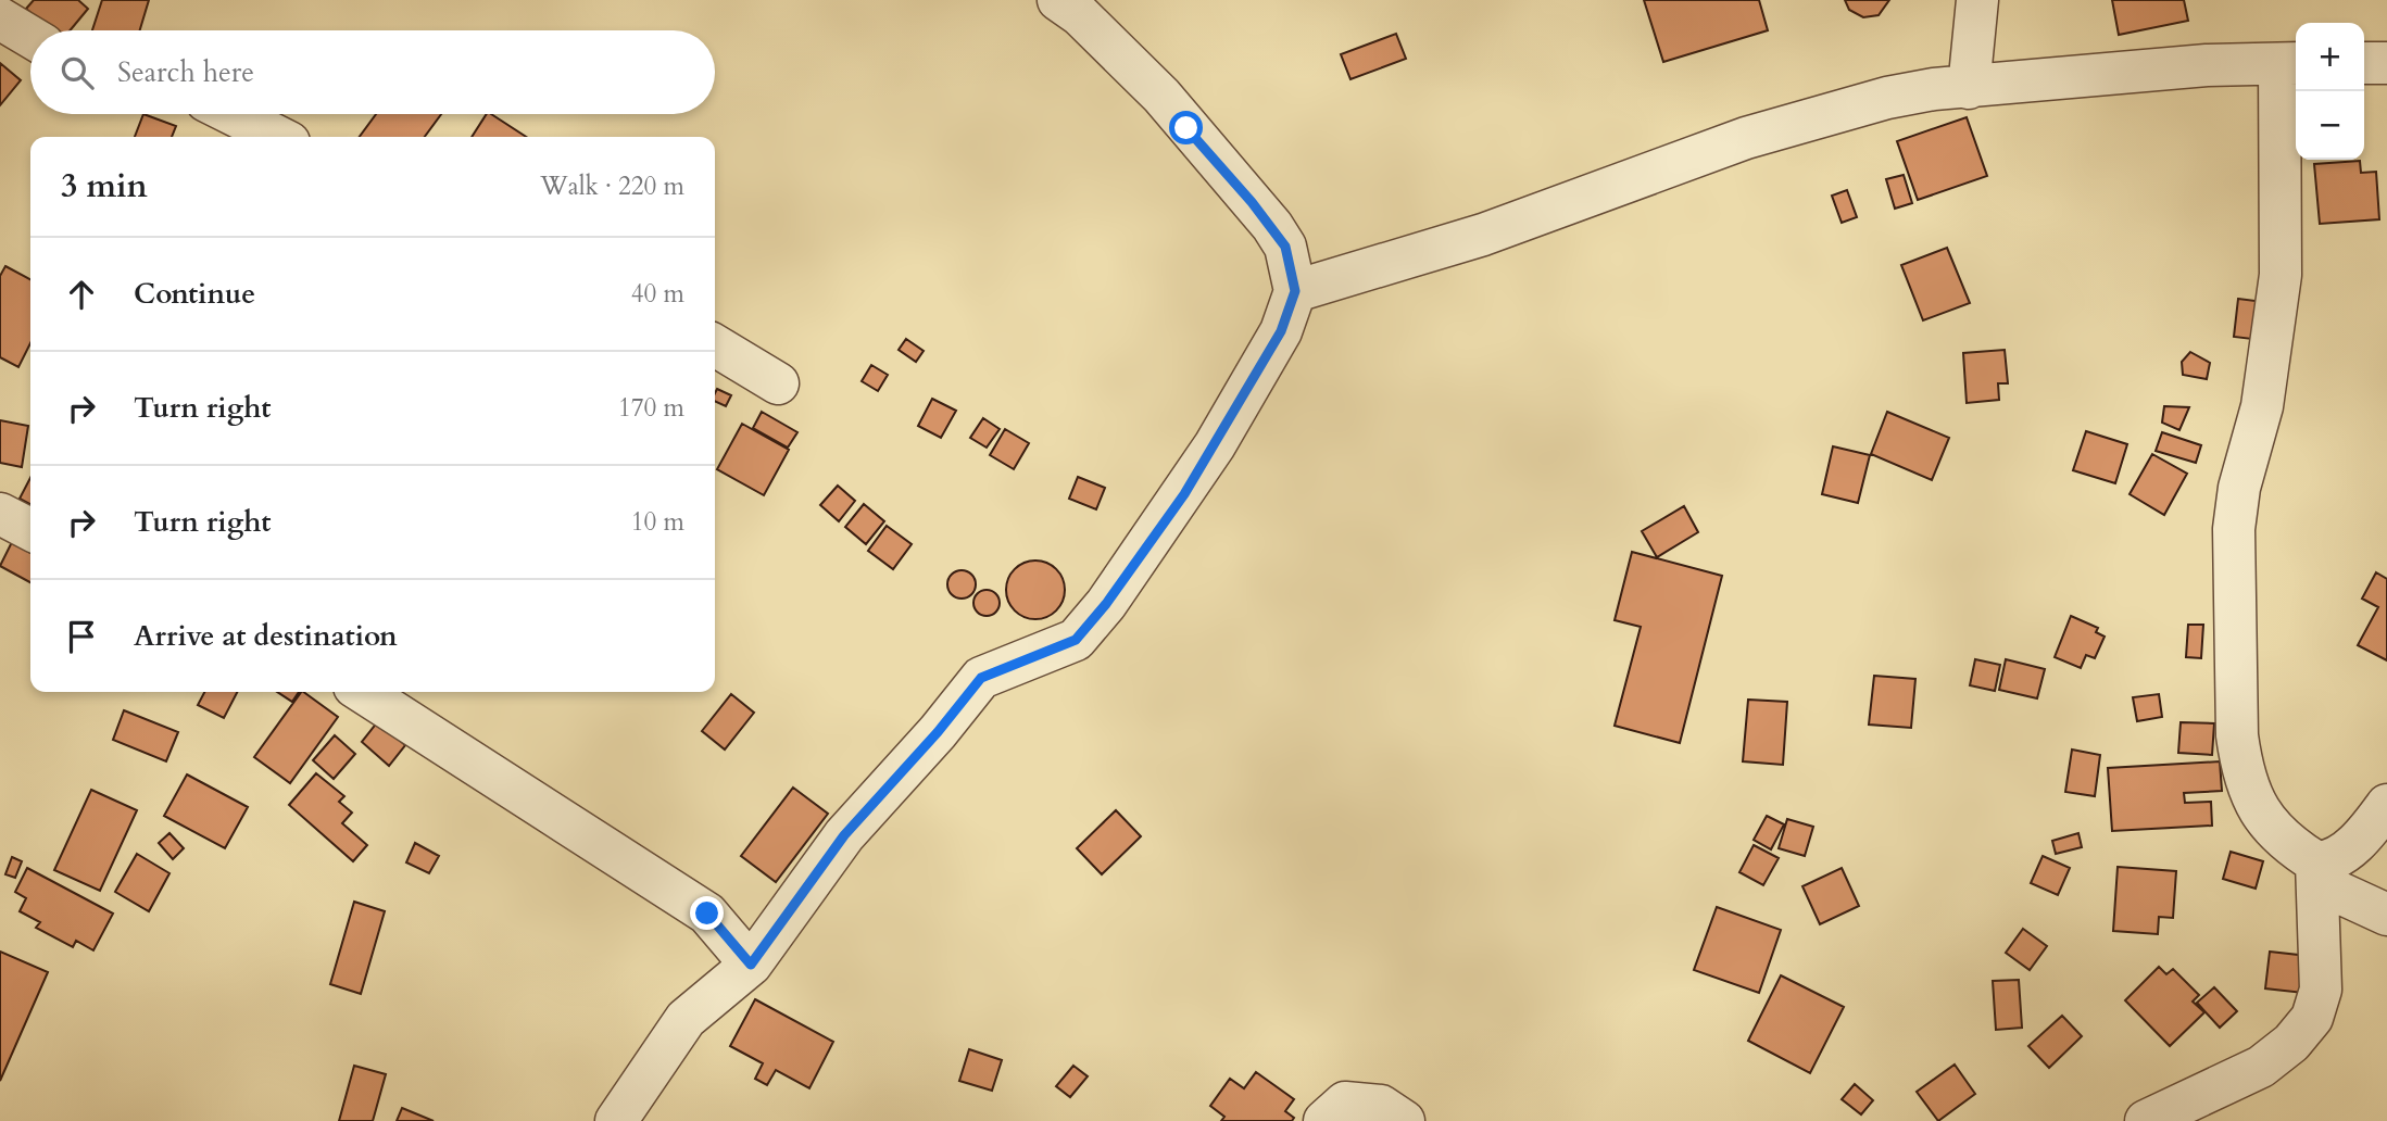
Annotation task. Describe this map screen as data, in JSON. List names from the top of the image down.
{
  "page": {
    "map_buttons": ["+", "−"],
    "search": "Search here",
    "heading": ["3 min", "Walk · 220 m"],
    "list": [
      ["Continue", "40 m"],
      ["Turn right", "170 m"],
      ["Turn right", "10 m"],
      "Arrive at destination"
    ]
  }
}
